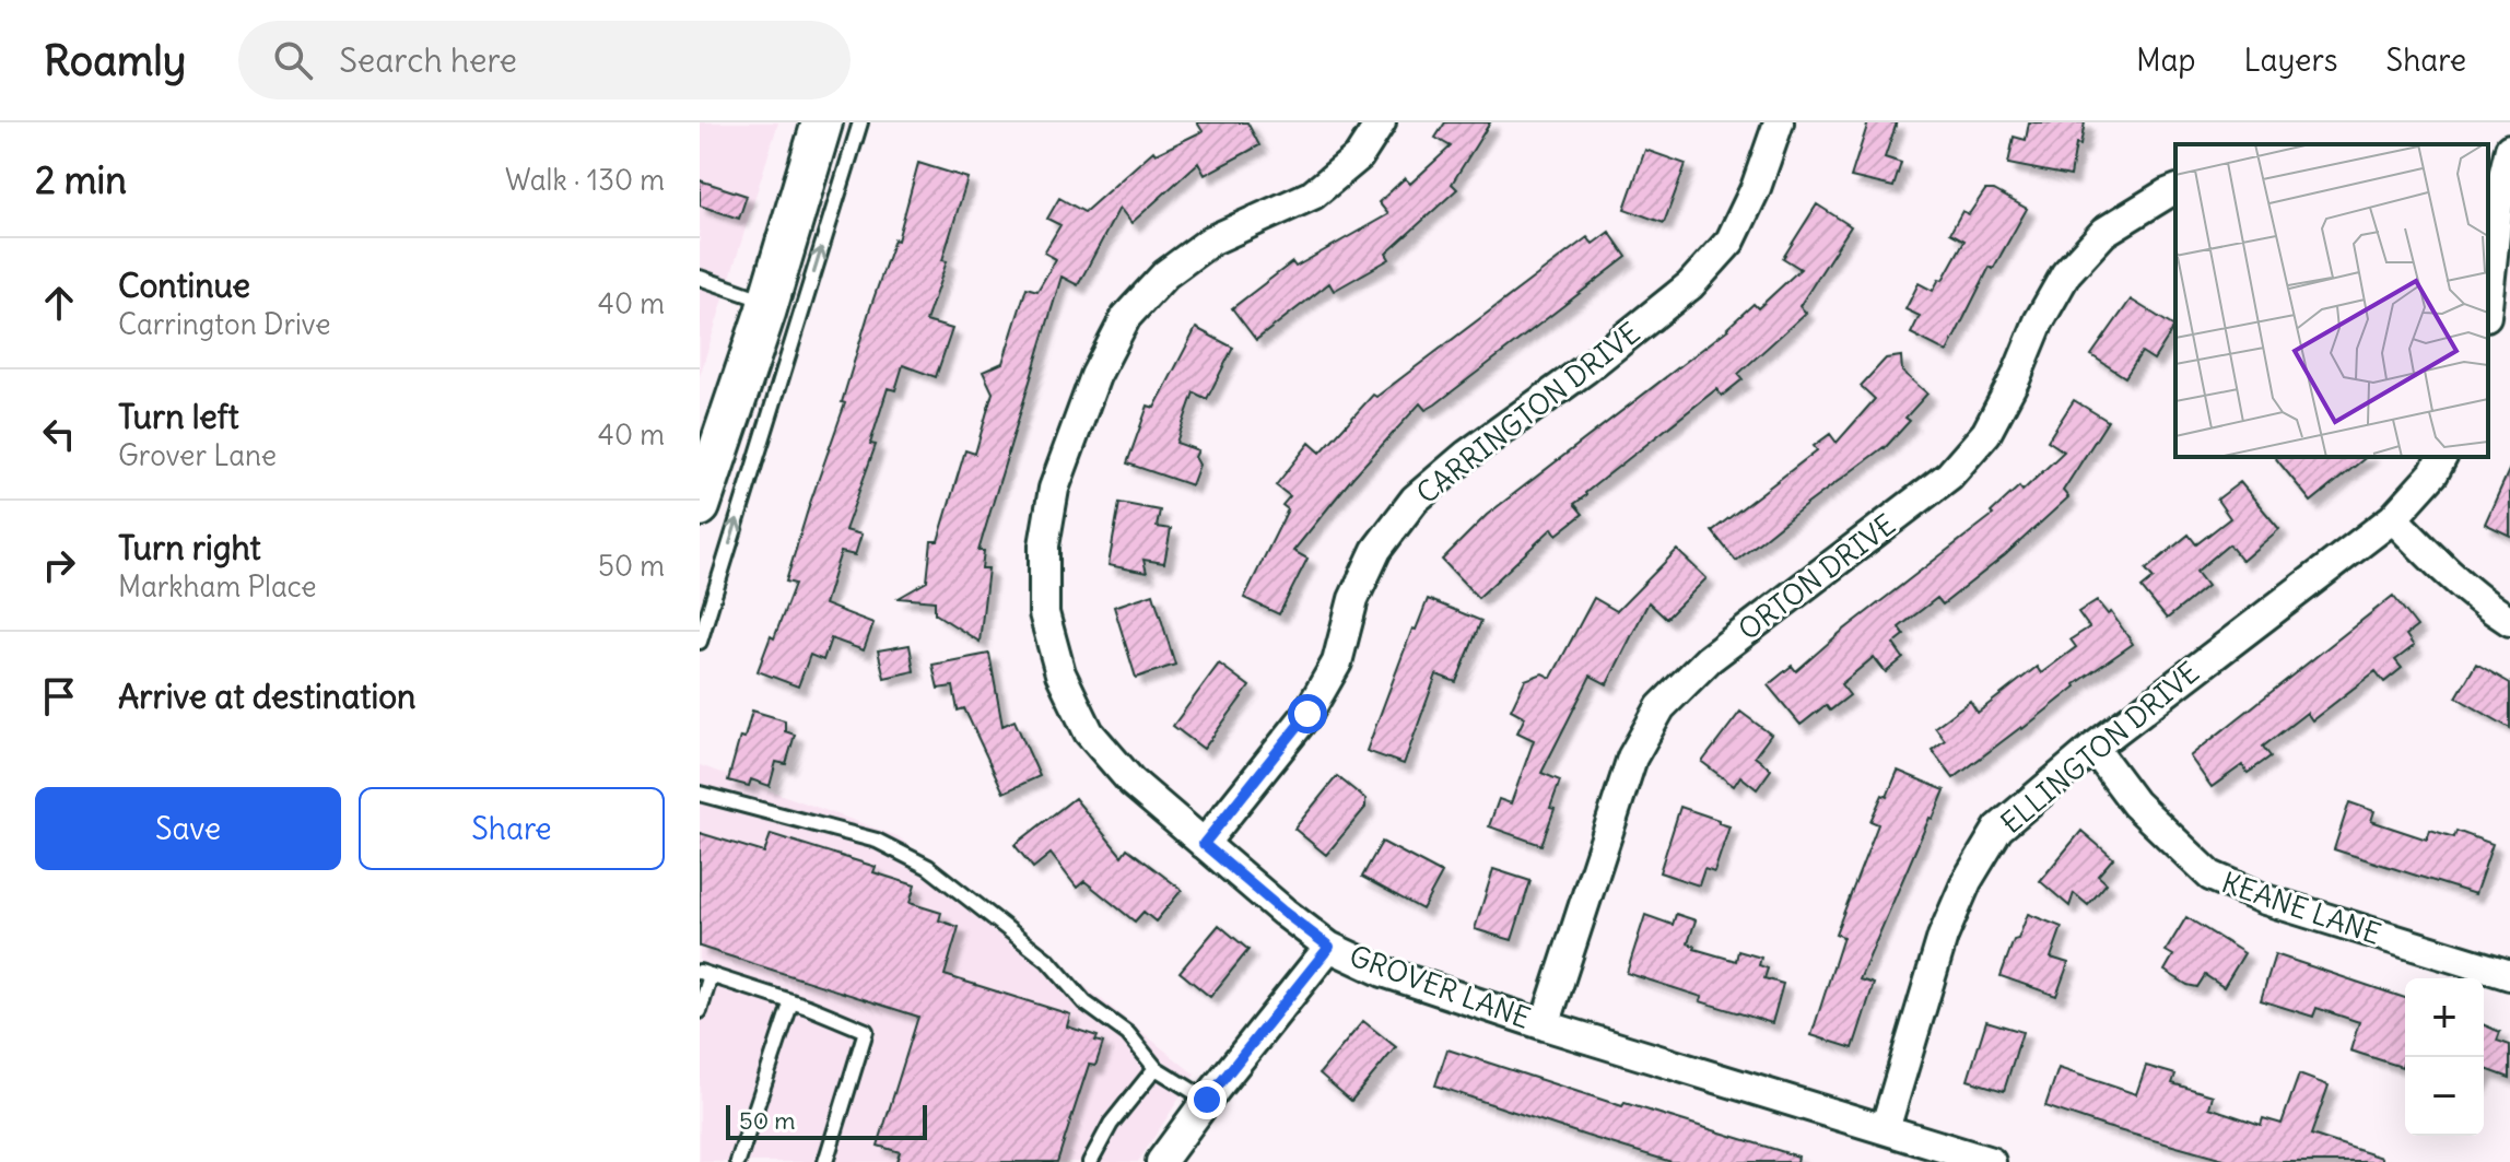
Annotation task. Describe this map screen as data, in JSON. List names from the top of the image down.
{
  "streets": {
    "street": [
      "CARRINGTON DRIVE",
      "ORTON DRIVE",
      "ELLINGTON DRIVE",
      "KEANE LANE",
      "GROVER LANE"
    ]
  },
  "crossings": [
    ["CARRINGTON DRIVE", "GROVER LANE"],
    ["ORTON DRIVE", "GROVER LANE"],
    ["ELLINGTON DRIVE", "KEANE LANE"],
    ["ELLINGTON DRIVE", "GROVER LANE"]
  ],
  "scale_bar": "50 m",
  "page": {
    "header": "Roamly",
    "search": "Search here",
    "nav": ["Map", "Layers", "Share"],
    "heading": ["2 min", "Walk · 130 m"],
    "list": [
      ["Continue", "Carrington Drive", "40 m"],
      ["Turn left", "Grover Lane", "40 m"],
      ["Turn right", "Markham Place", "50 m"],
      "Arrive at destination"
    ],
    "buttons": ["Save", "Share"],
    "map_buttons": ["+", "−"],
    "scale": "50 m"
  }
}
